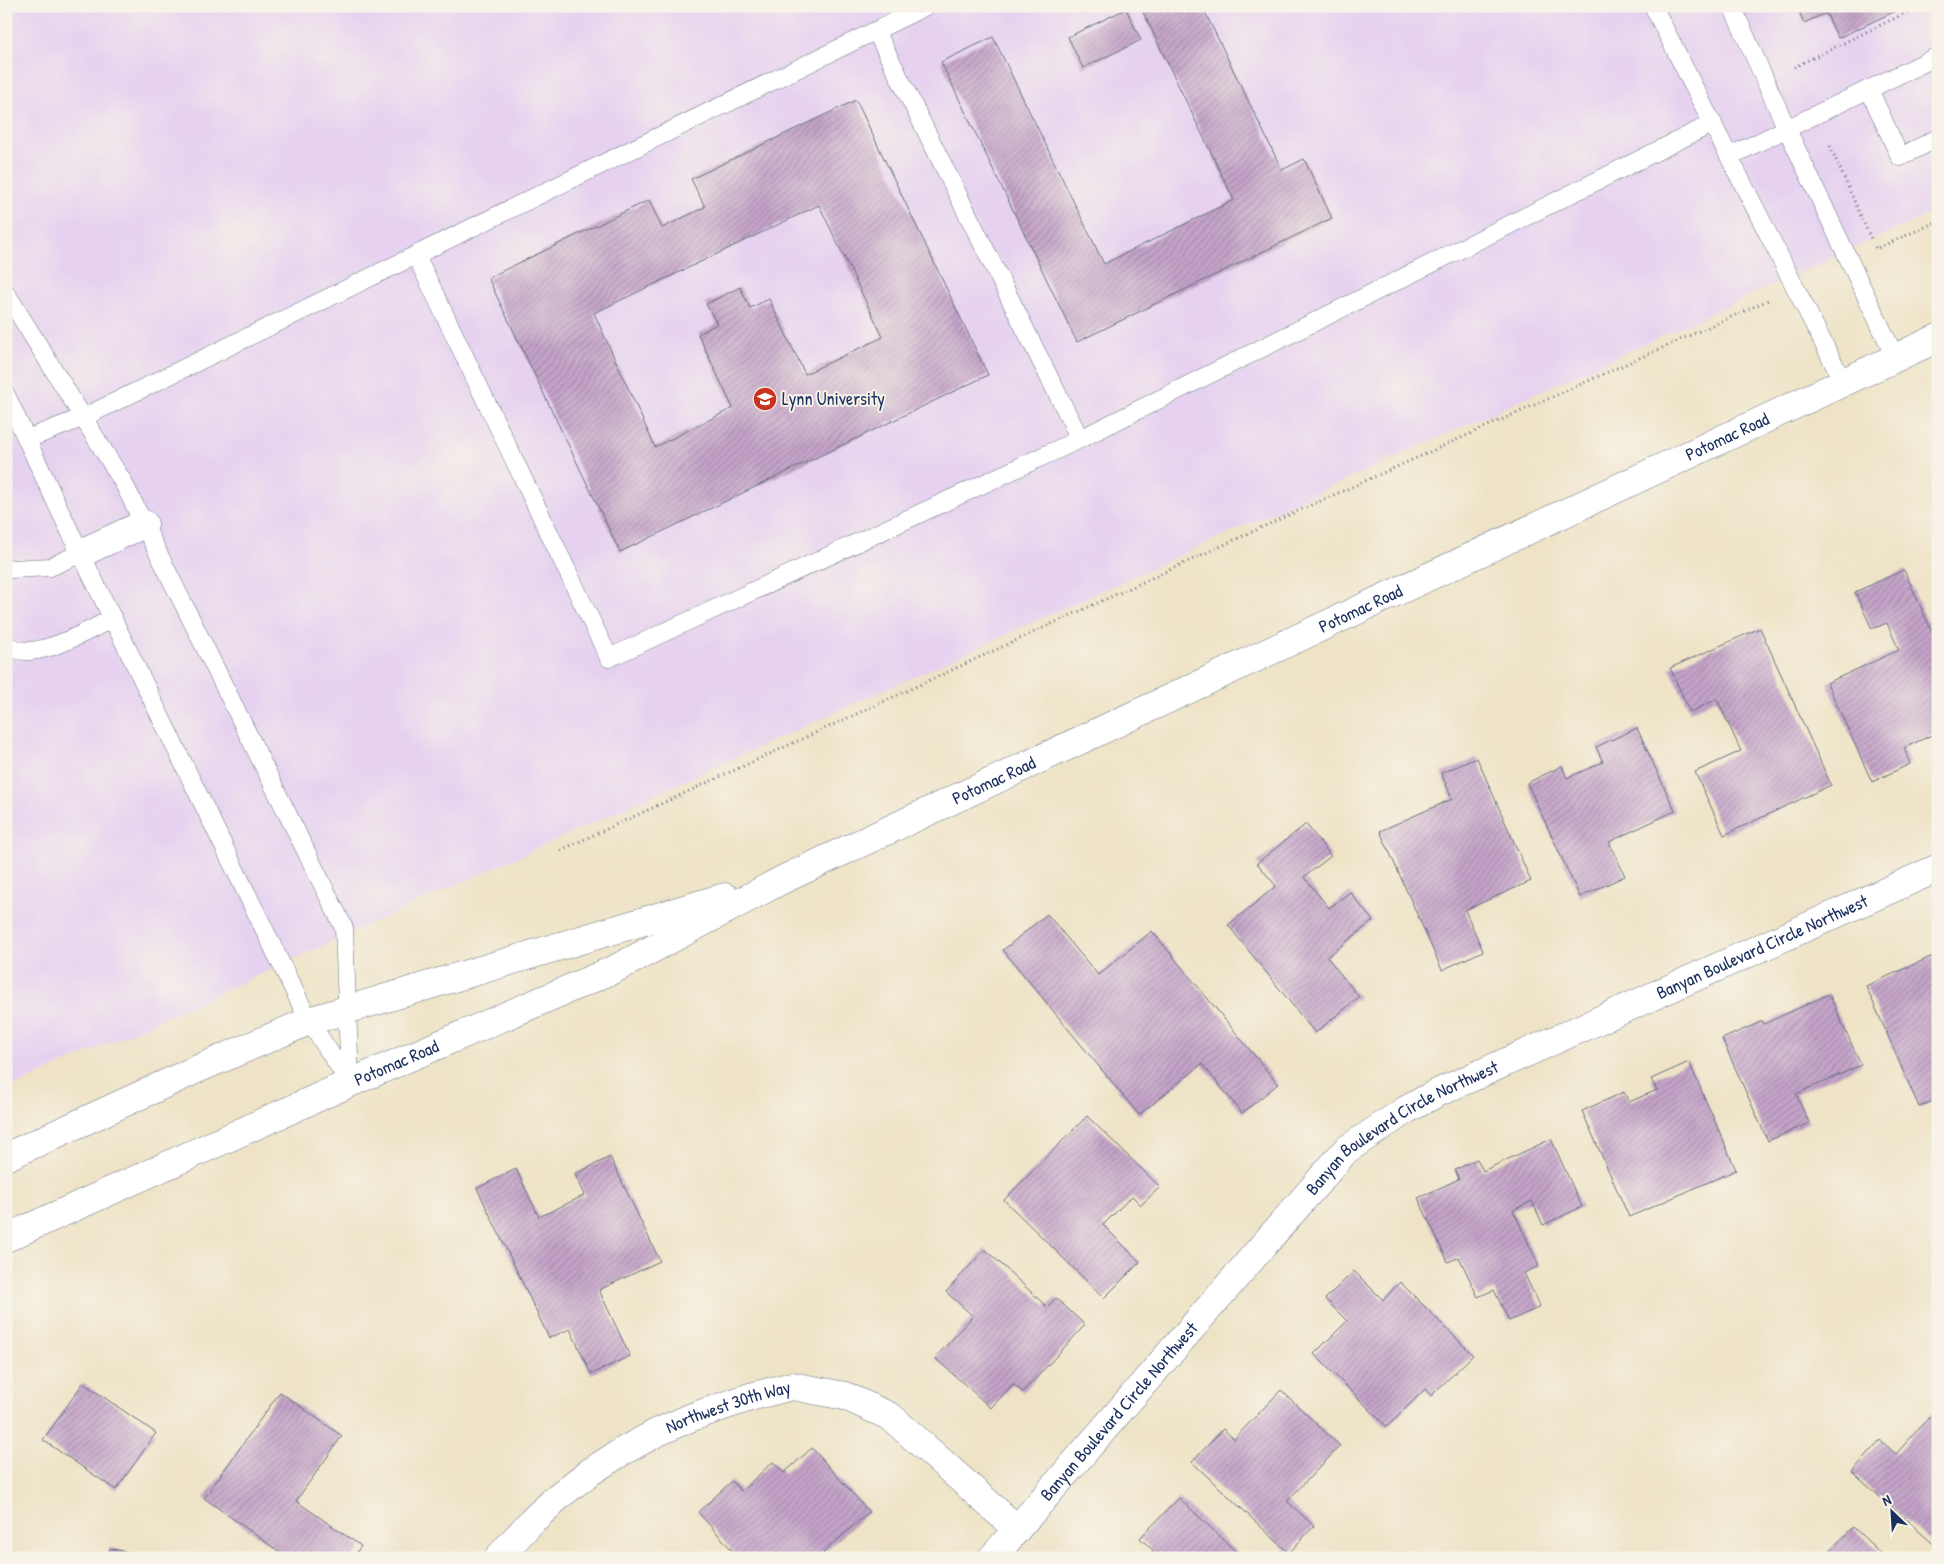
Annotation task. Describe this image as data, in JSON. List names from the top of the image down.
{
  "streets": {
    "street": ["Potomac Road", "Banyan Boulevard Circle Northwest", "Northwest 30th Way"]
  },
  "crossings": [
    ["Banyan Boulevard Circle Northwest", "Northwest 30th Way"]
  ],
  "places": {
    "school or university": ["Lynn University"]
  },
  "north": "top left"
}
